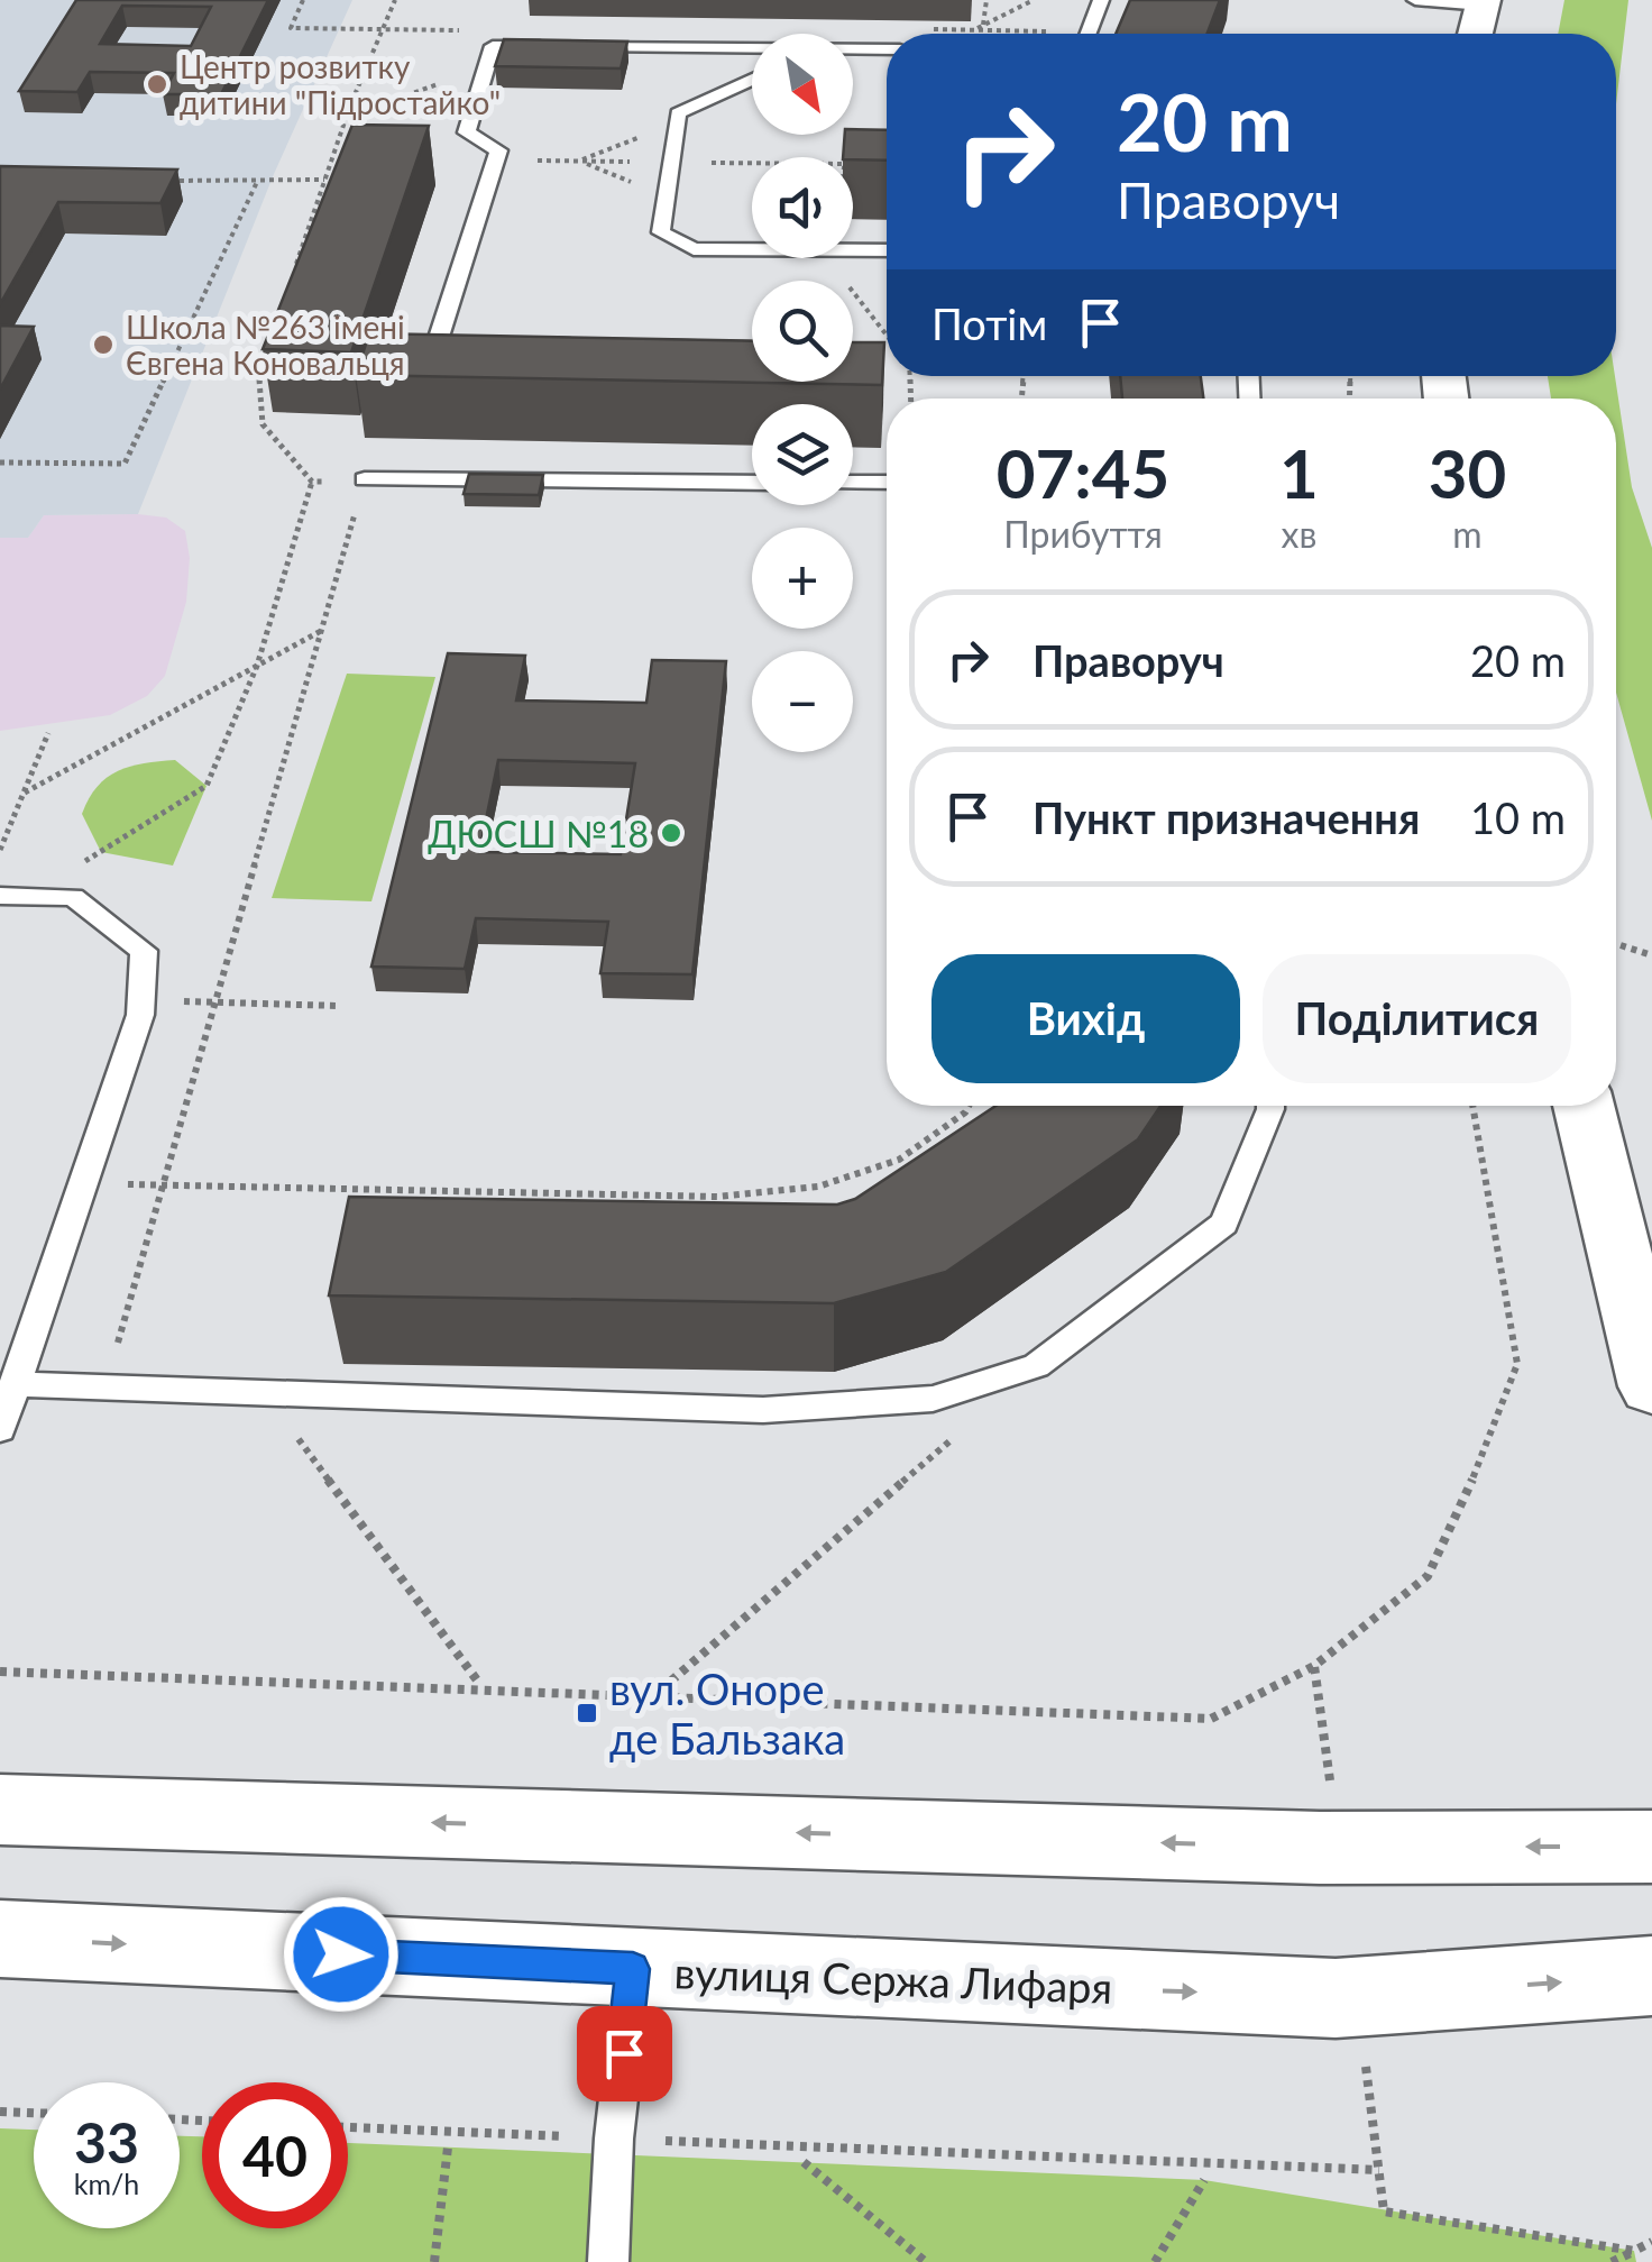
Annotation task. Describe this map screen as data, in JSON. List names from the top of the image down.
{
  "streets": {
    "street": ["вулиця Сержа Лифаря"]
  },
  "places": {
    "other": ["Центр розвитку дитини \"Підростайко\"", "Школа №263 імені Євгена Коновальця", "ДЮСШ №18"],
    "transit": ["вул. Оноре де Бальзака"]
  },
  "north": "bottom right",
  "page": {
    "map_buttons": ["+", "−"],
    "turn": ["20 m", "Праворуч"],
    "then": "Потім",
    "eta": [
      "07:45",
      "Прибуття",
      "1",
      "хв",
      "30",
      "m"
    ],
    "list": [
      {
        "name": "Праворуч",
        "value": "20 m"
      },
      {
        "name": "Пункт призначення",
        "value": "10 m"
      }
    ],
    "buttons": ["Вихід", "Поділитися"],
    "speed": "33 km/h",
    "limit": "40"
  }
}
